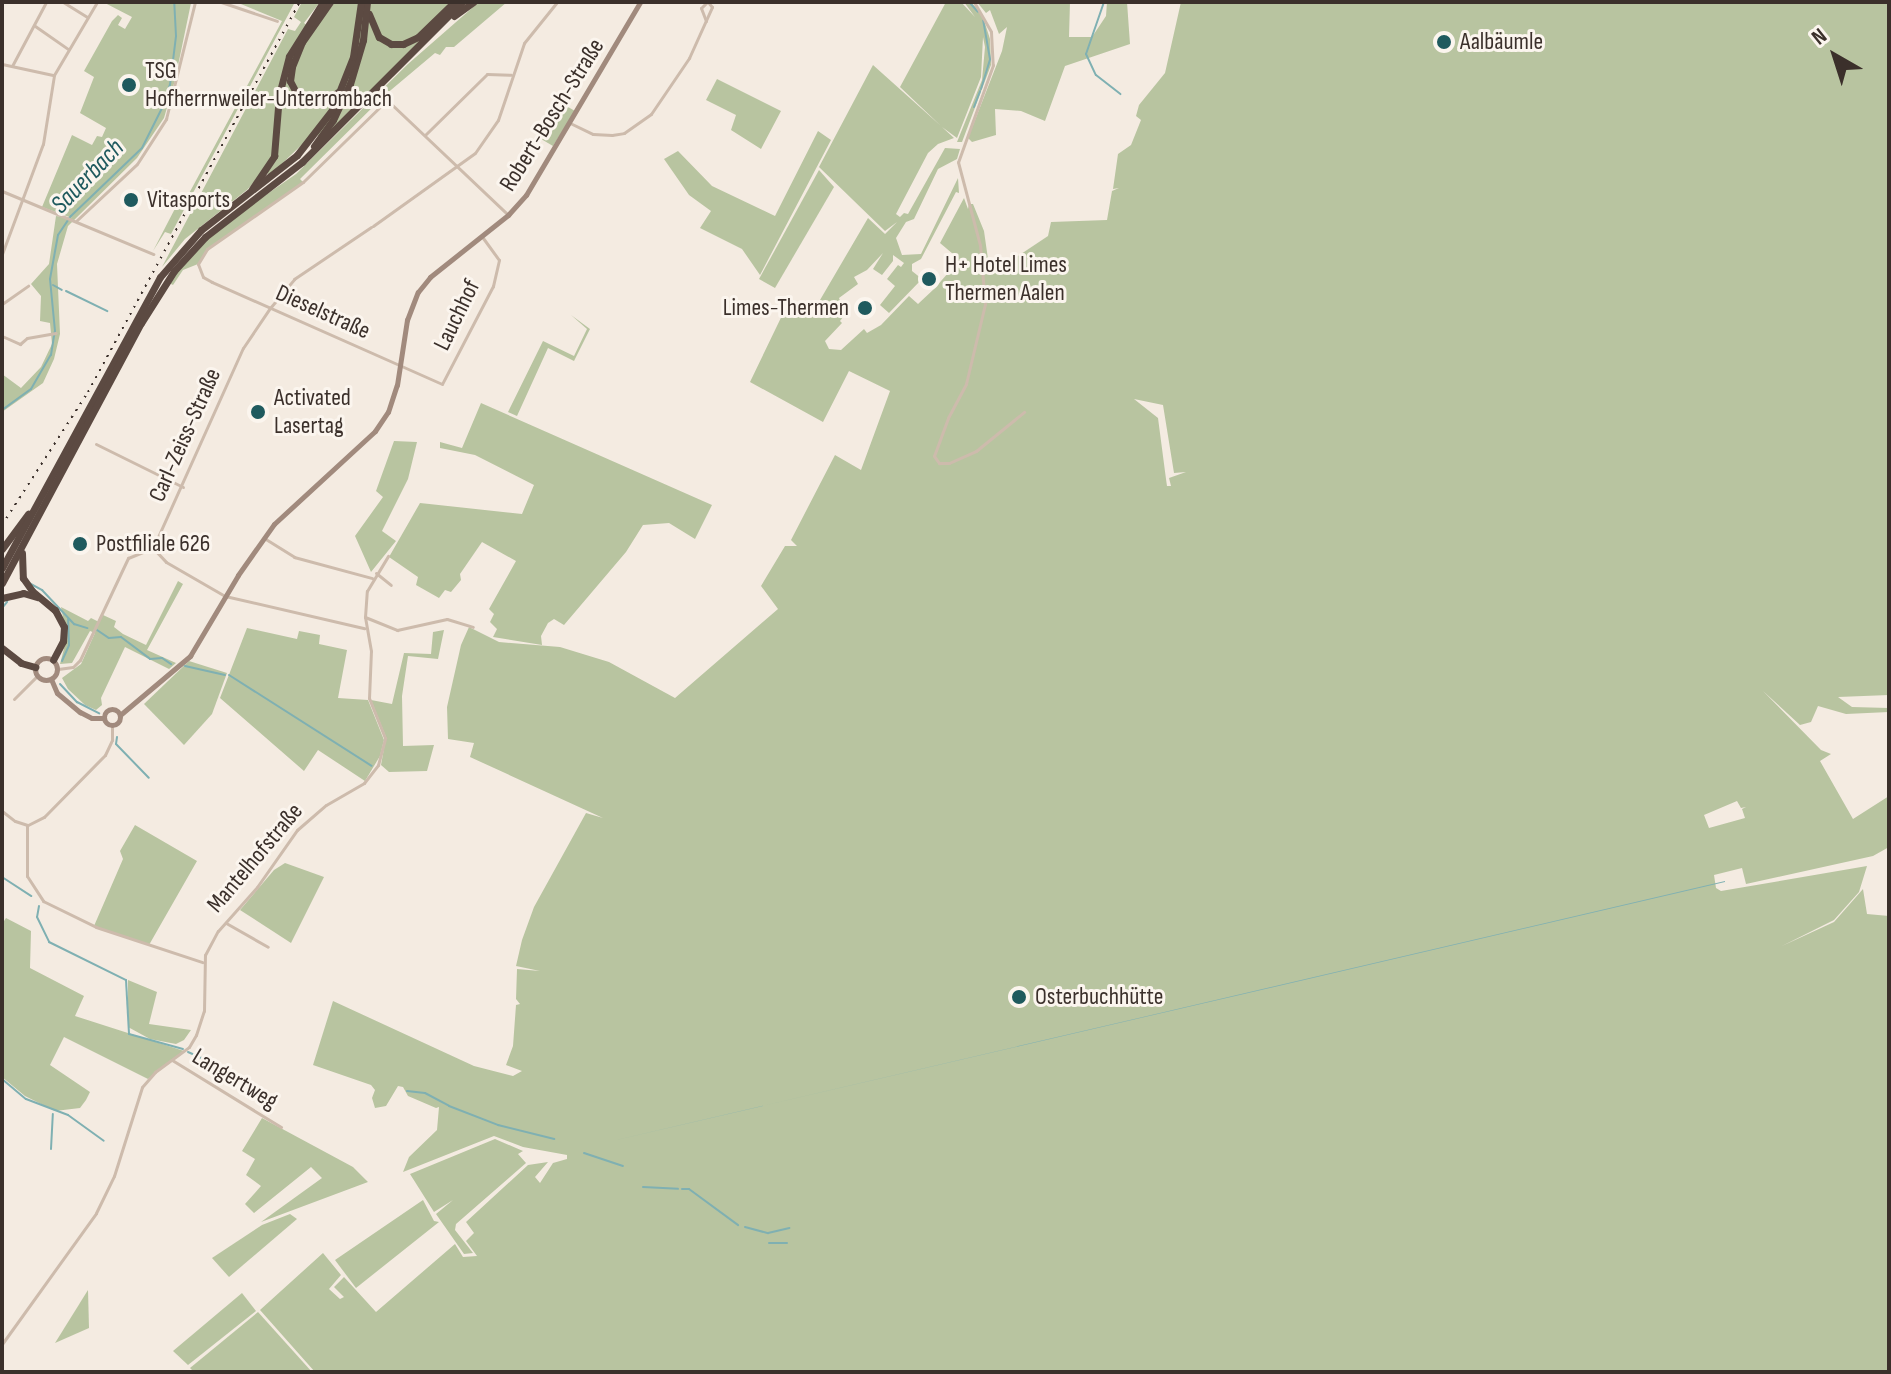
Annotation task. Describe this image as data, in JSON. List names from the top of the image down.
{
  "streets": {
    "street": [
      "Robert-Bosch-Straße",
      "Dieselstraße",
      "Lauchhof",
      "Carl-Zeiss-Straße",
      "Mantelhofstraße",
      "Langertweg"
    ]
  },
  "crossings": [
    ["Robert-Bosch-Straße", "Dieselstraße"],
    ["Robert-Bosch-Straße", "Lauchhof"],
    ["Dieselstraße", "Lauchhof"],
    ["Dieselstraße", "Carl-Zeiss-Straße"],
    ["Mantelhofstraße", "Langertweg"]
  ],
  "water": ["Sauerbach"],
  "places": [
    "Aalbäumle",
    "TSG Hofherrnweiler-Unterrombach",
    "Vitasports",
    "H+ Hotel Limes Thermen Aalen",
    "Limes-Thermen",
    "Activated Lasertag",
    "Postfiliale 626",
    "Osterbuchhütte"
  ],
  "north": "top left"
}
